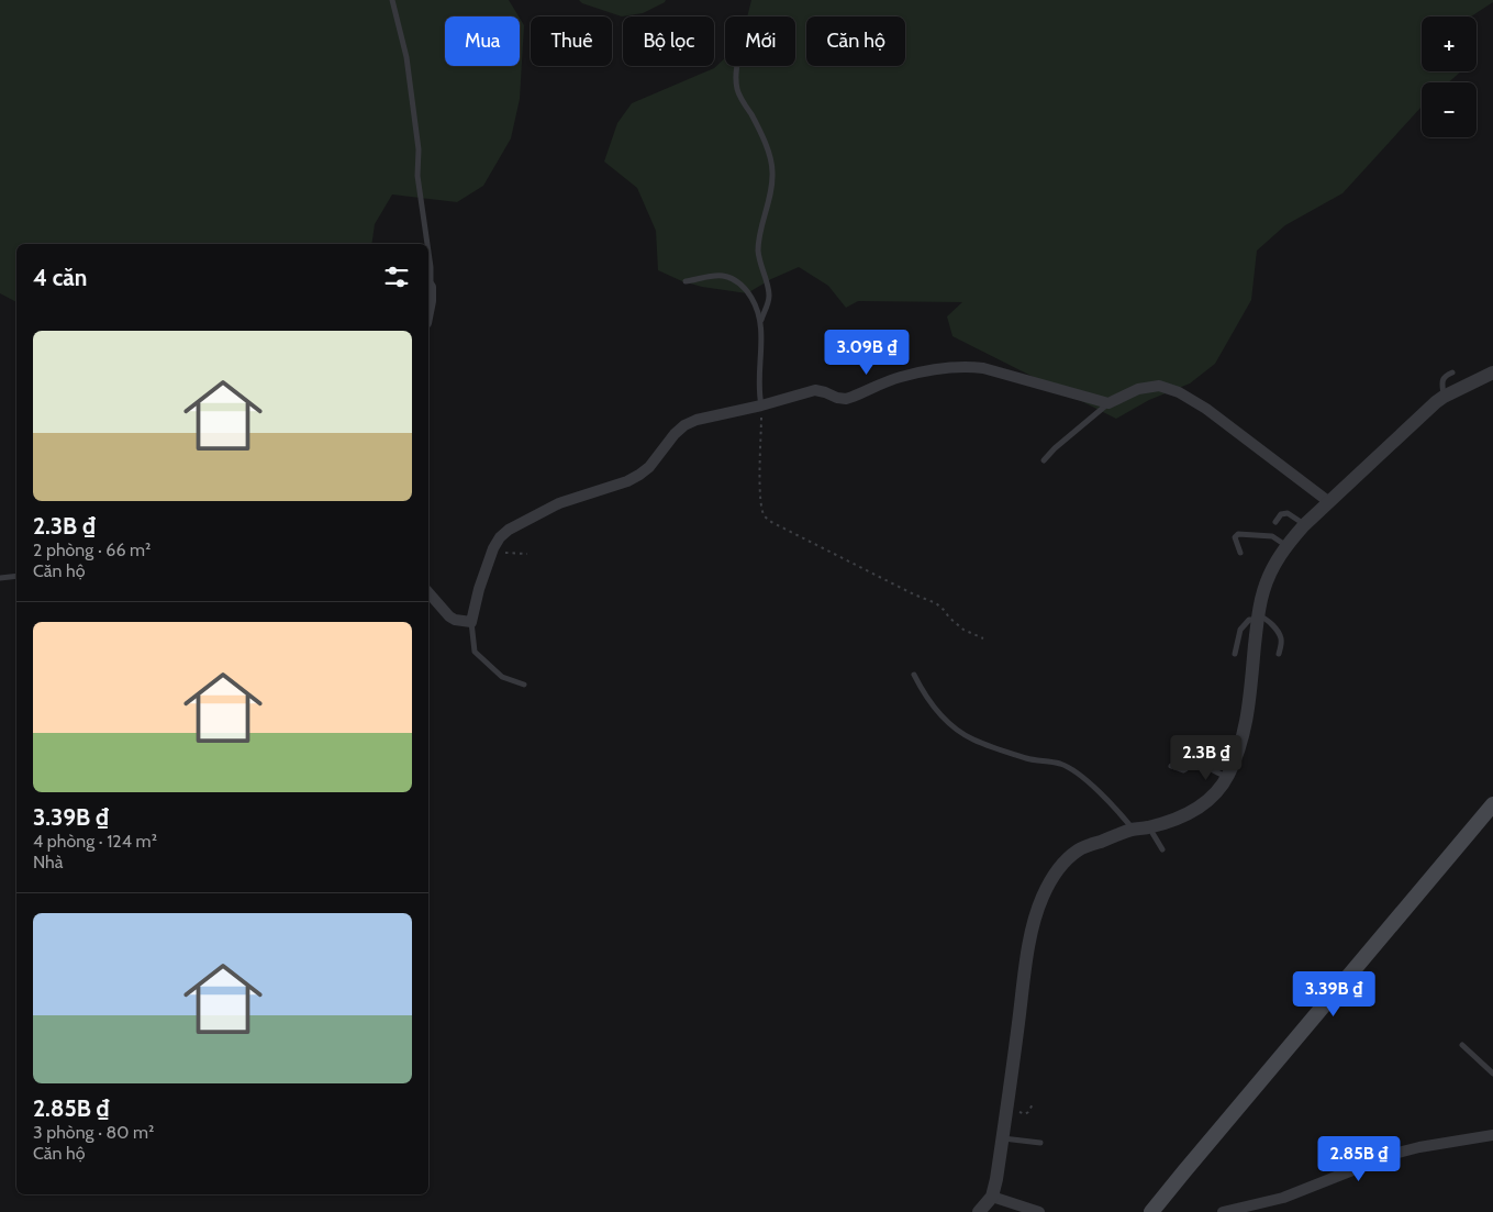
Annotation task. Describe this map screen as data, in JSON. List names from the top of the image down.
{
  "page": {
    "map_buttons": ["+", "−"],
    "chip": [
      "Mua",
      "Thuê",
      "Bộ lọc",
      "Mới",
      "Căn hộ"
    ],
    "heading": "4 căn",
    "list": [
      {
        "name": "2.3B ₫",
        "note": "2 phòng · 66 m² · Căn hộ"
      },
      {
        "name": "3.39B ₫",
        "note": "4 phòng · 124 m² · Nhà"
      },
      {
        "name": "2.85B ₫",
        "note": "3 phòng · 80 m² · Căn hộ"
      }
    ],
    "price": [
      "3.09B ₫",
      "2.3B ₫",
      "3.39B ₫",
      "2.85B ₫"
    ]
  }
}
